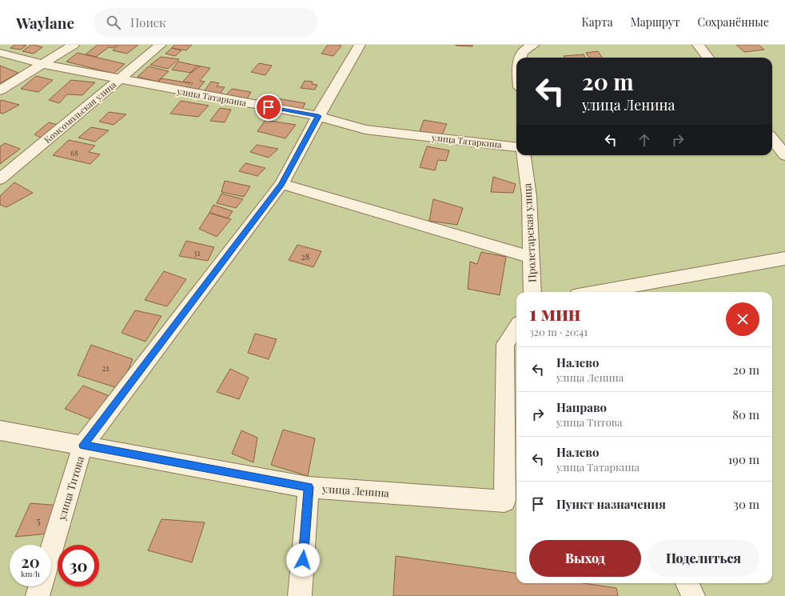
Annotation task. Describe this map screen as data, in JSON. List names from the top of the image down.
{
  "streets": {
    "street": [
      "улица Татаркина",
      "Комсомольская улица",
      "Пролетарская улица",
      "улица Титова",
      "улица Ленина"
    ]
  },
  "crossings": [
    ["улица Татаркина", "Комсомольская улица"],
    ["улица Татаркина", "улица Титова"],
    ["улица Титова", "улица Ленина"]
  ],
  "house_numbers": [
    "68",
    "31",
    "28",
    "21",
    "5"
  ],
  "page": {
    "header": "Waylane",
    "search": "Поиск",
    "nav": ["Карта", "Маршрут", "Сохранённые"],
    "turn": ["20 m", "улица Ленина"],
    "heading": ["1 мин", "320 m · 20:41"],
    "list": [
      {
        "name": "Налево",
        "note": "улица Ленина",
        "value": "20 m"
      },
      {
        "name": "Направо",
        "note": "улица Титова",
        "value": "80 m"
      },
      {
        "name": "Налево",
        "note": "улица Татаркина",
        "value": "190 m"
      },
      {
        "name": "Пункт назначения",
        "value": "30 m"
      }
    ],
    "buttons": ["Выход", "Поделиться"],
    "speed": "20 km/h",
    "limit": "30"
  }
}
